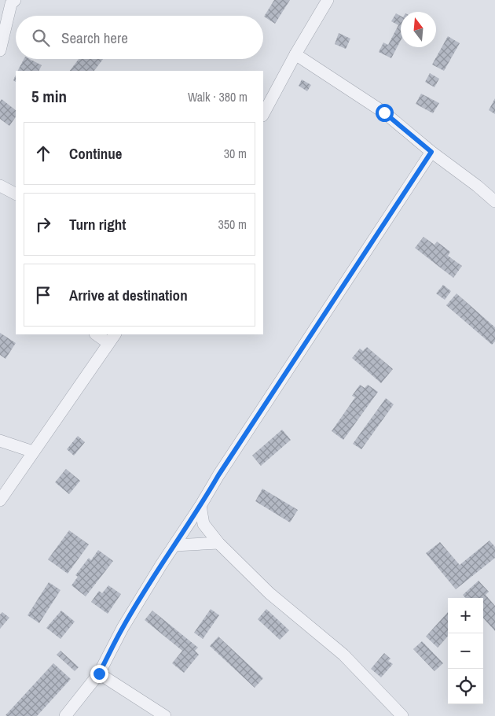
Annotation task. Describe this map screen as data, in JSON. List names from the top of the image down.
{
  "north": "top",
  "page": {
    "search": "Search here",
    "heading": ["5 min", "Walk · 380 m"],
    "list": [
      ["Continue", "30 m"],
      ["Turn right", "350 m"],
      "Arrive at destination"
    ],
    "map_buttons": ["+", "−"]
  }
}
